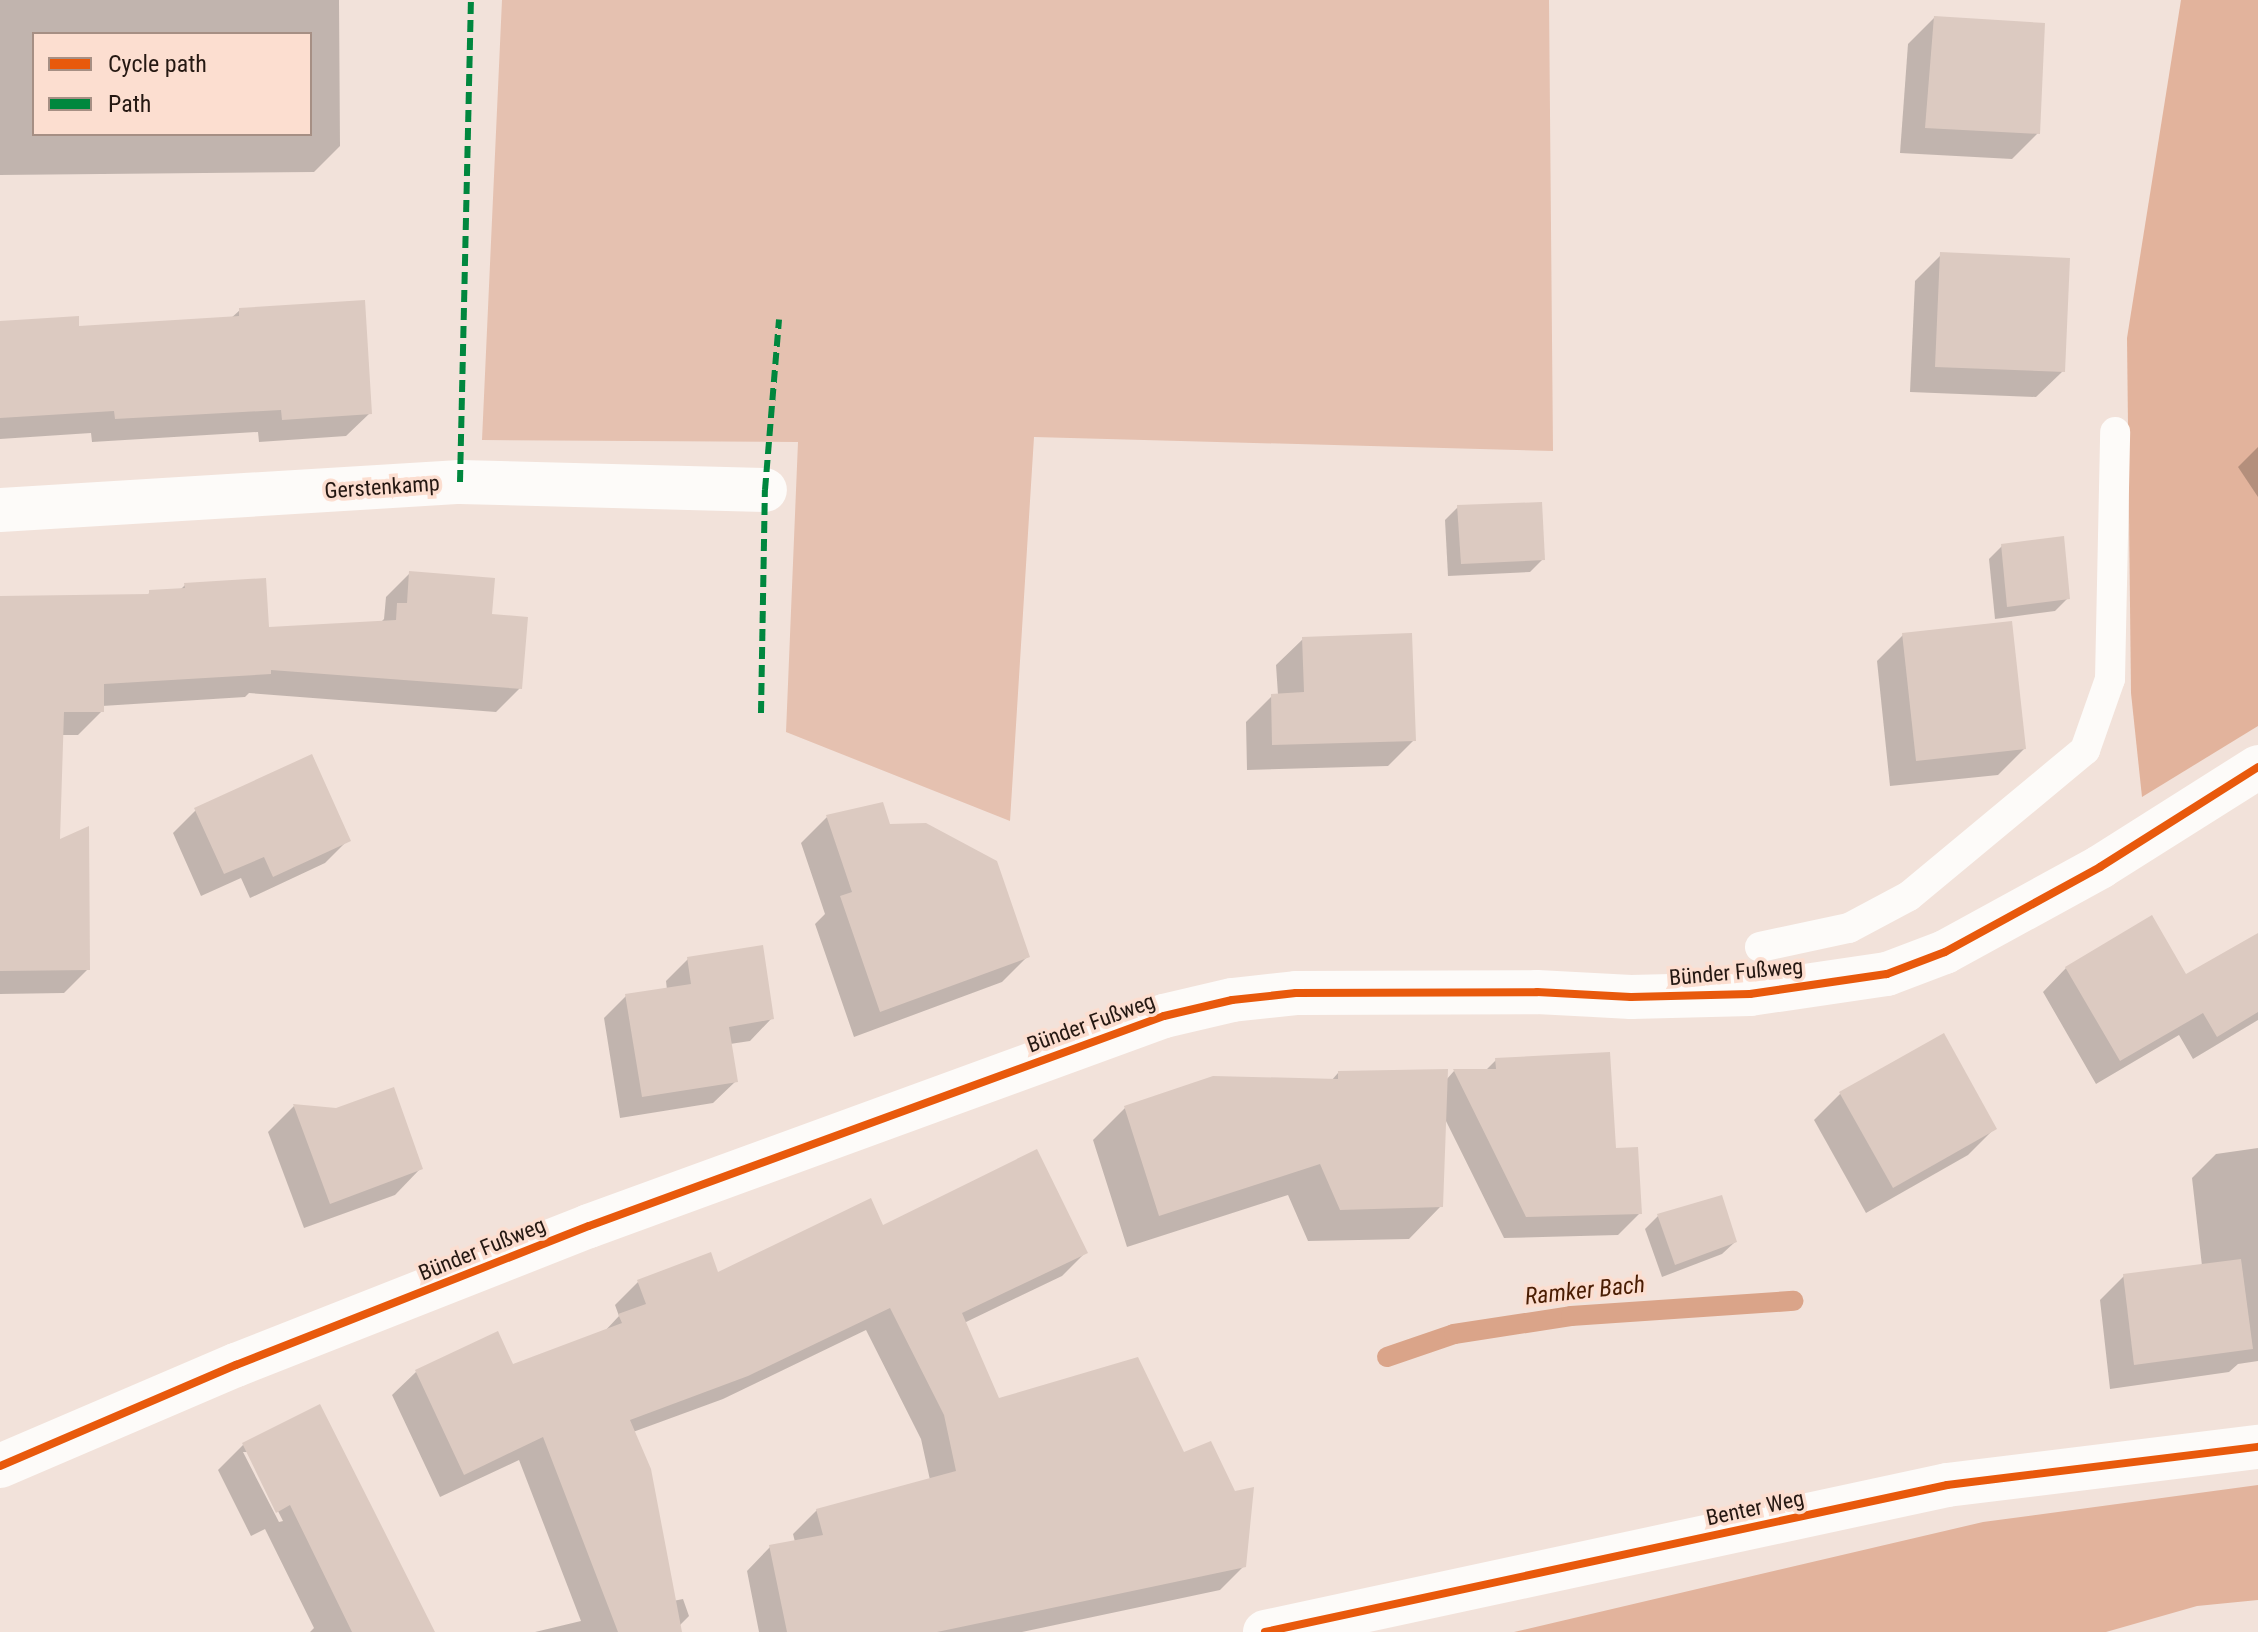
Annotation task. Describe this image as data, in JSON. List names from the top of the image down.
{
  "streets": {
    "street": ["Gerstenkamp", "Bünder Fußweg", "Benter Weg"]
  },
  "water": ["Ramker Bach"],
  "legend": ["Cycle path", "Path"]
}
